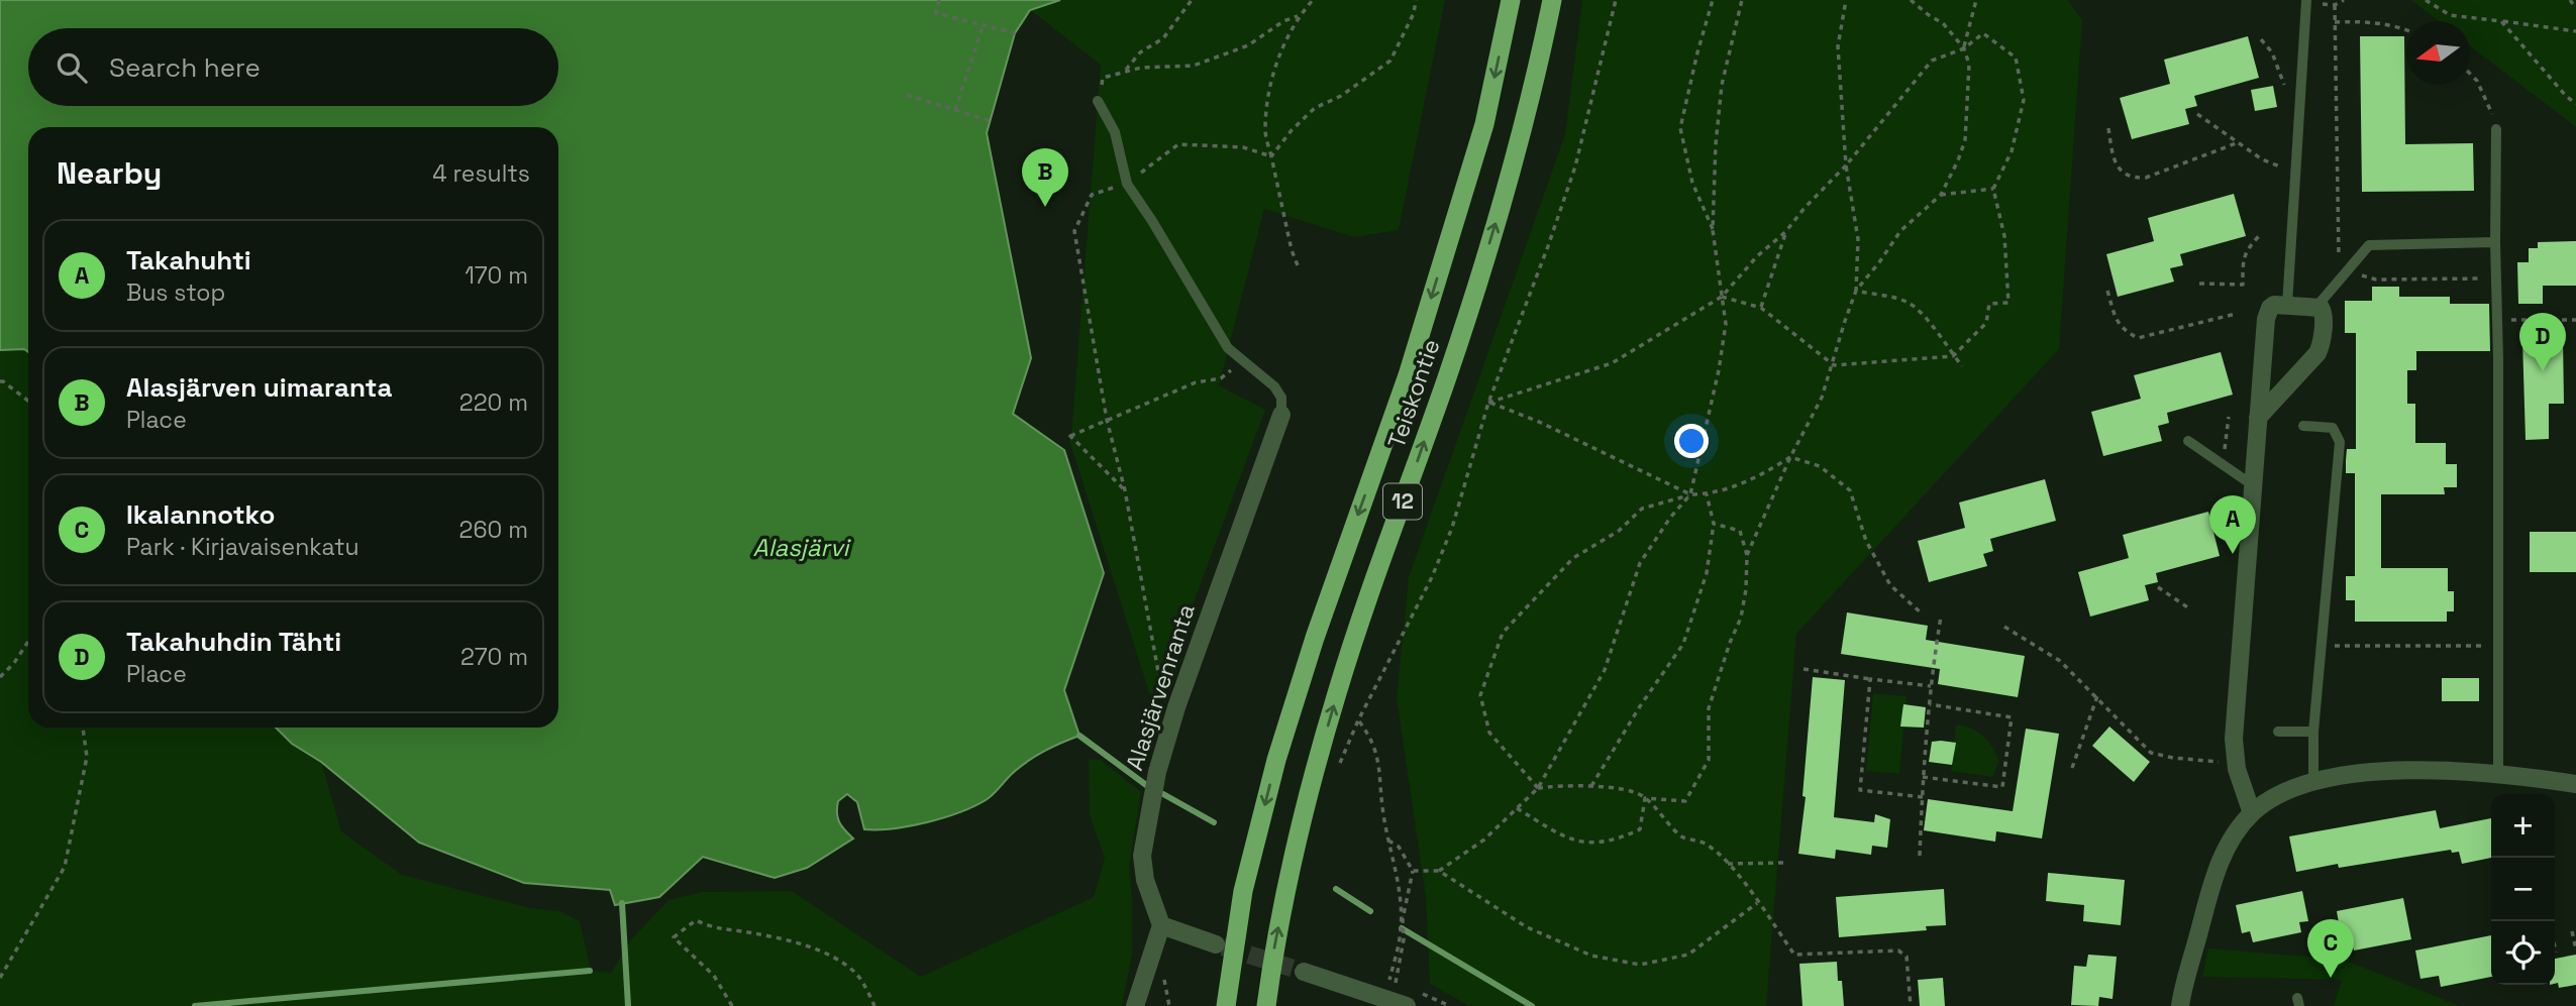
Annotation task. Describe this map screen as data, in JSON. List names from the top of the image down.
{
  "streets": {
    "highway": ["Teiskontie", "12"],
    "street": ["Alasjärvenranta"]
  },
  "water": ["Alasjärvi"],
  "north": "left",
  "page": {
    "search": "Search here",
    "heading": ["Nearby", "4 results"],
    "pins": [
      "B",
      "D",
      "A",
      "C"
    ],
    "list": [
      {
        "mark": "A",
        "name": "Takahuhti",
        "note": "Bus stop",
        "value": "170 m"
      },
      {
        "mark": "B",
        "name": "Alasjärven uimaranta",
        "note": "Place",
        "value": "220 m"
      },
      {
        "mark": "C",
        "name": "Ikalannotko",
        "note": "Park · Kirjavaisenkatu",
        "value": "260 m"
      },
      {
        "mark": "D",
        "name": "Takahuhdin Tähti",
        "note": "Place",
        "value": "270 m"
      }
    ],
    "map_buttons": ["+", "−"]
  }
}
